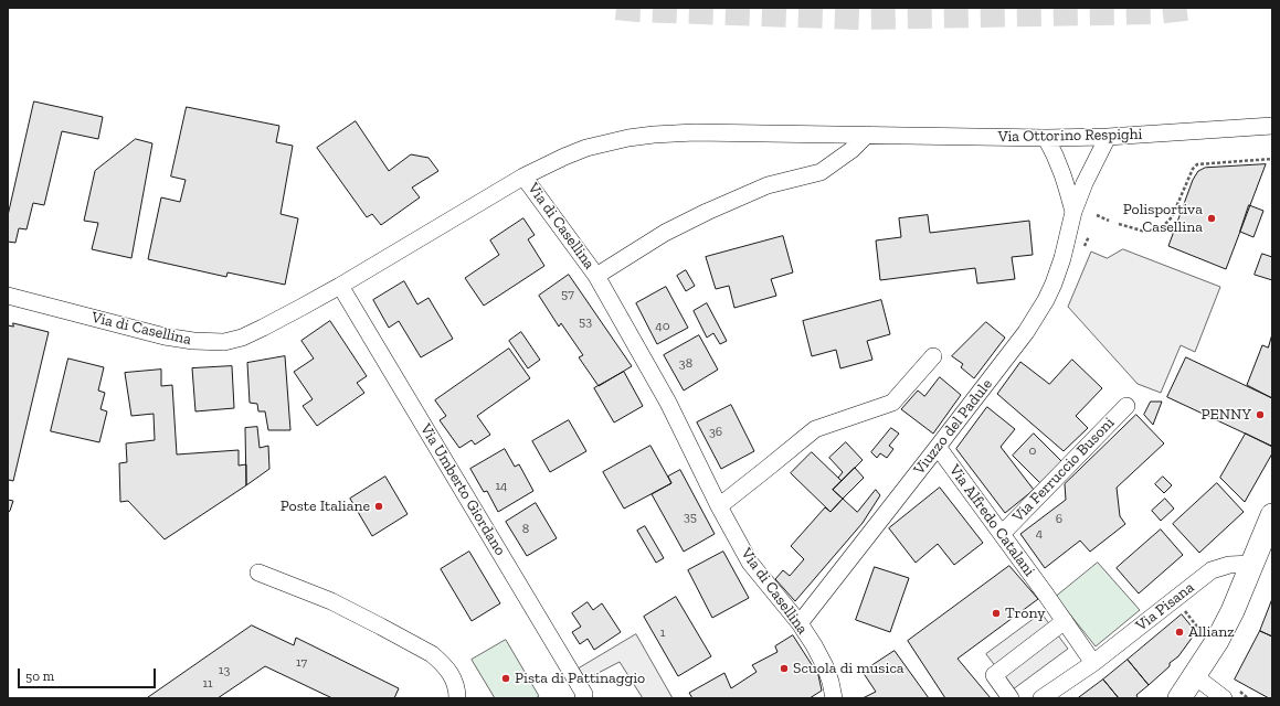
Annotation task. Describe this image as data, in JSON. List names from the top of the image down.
{
  "streets": {
    "street": [
      "Via Ottorino Respighi",
      "Via di Casellina",
      "Viuzzo del Padule",
      "Via Ferruccio Busoni",
      "Via Umberto Giordano",
      "Via Alfredo Catalani",
      "Via Pisana"
    ]
  },
  "crossings": [
    ["Via Ottorino Respighi", "Via di Casellina"],
    ["Via Ottorino Respighi", "Viuzzo del Padule"],
    ["Via di Casellina", "Viuzzo del Padule"],
    ["Via di Casellina", "Via Umberto Giordano"],
    ["Viuzzo del Padule", "Via Alfredo Catalani"],
    ["Via Ferruccio Busoni", "Via Alfredo Catalani"],
    ["Via Alfredo Catalani", "Via Pisana"]
  ],
  "places": [
    "Polisportiva Casellina",
    "PENNY",
    "Poste Italiane",
    "Trony",
    "Allianz",
    "Scuola di musica",
    "Pista di Pattinaggio"
  ],
  "house_numbers": [
    "57",
    "53",
    "40",
    "38",
    "36",
    "0",
    "14",
    "35",
    "6",
    "8",
    "4",
    "1",
    "17",
    "13",
    "11"
  ],
  "scale_bar": "50 m"
}
